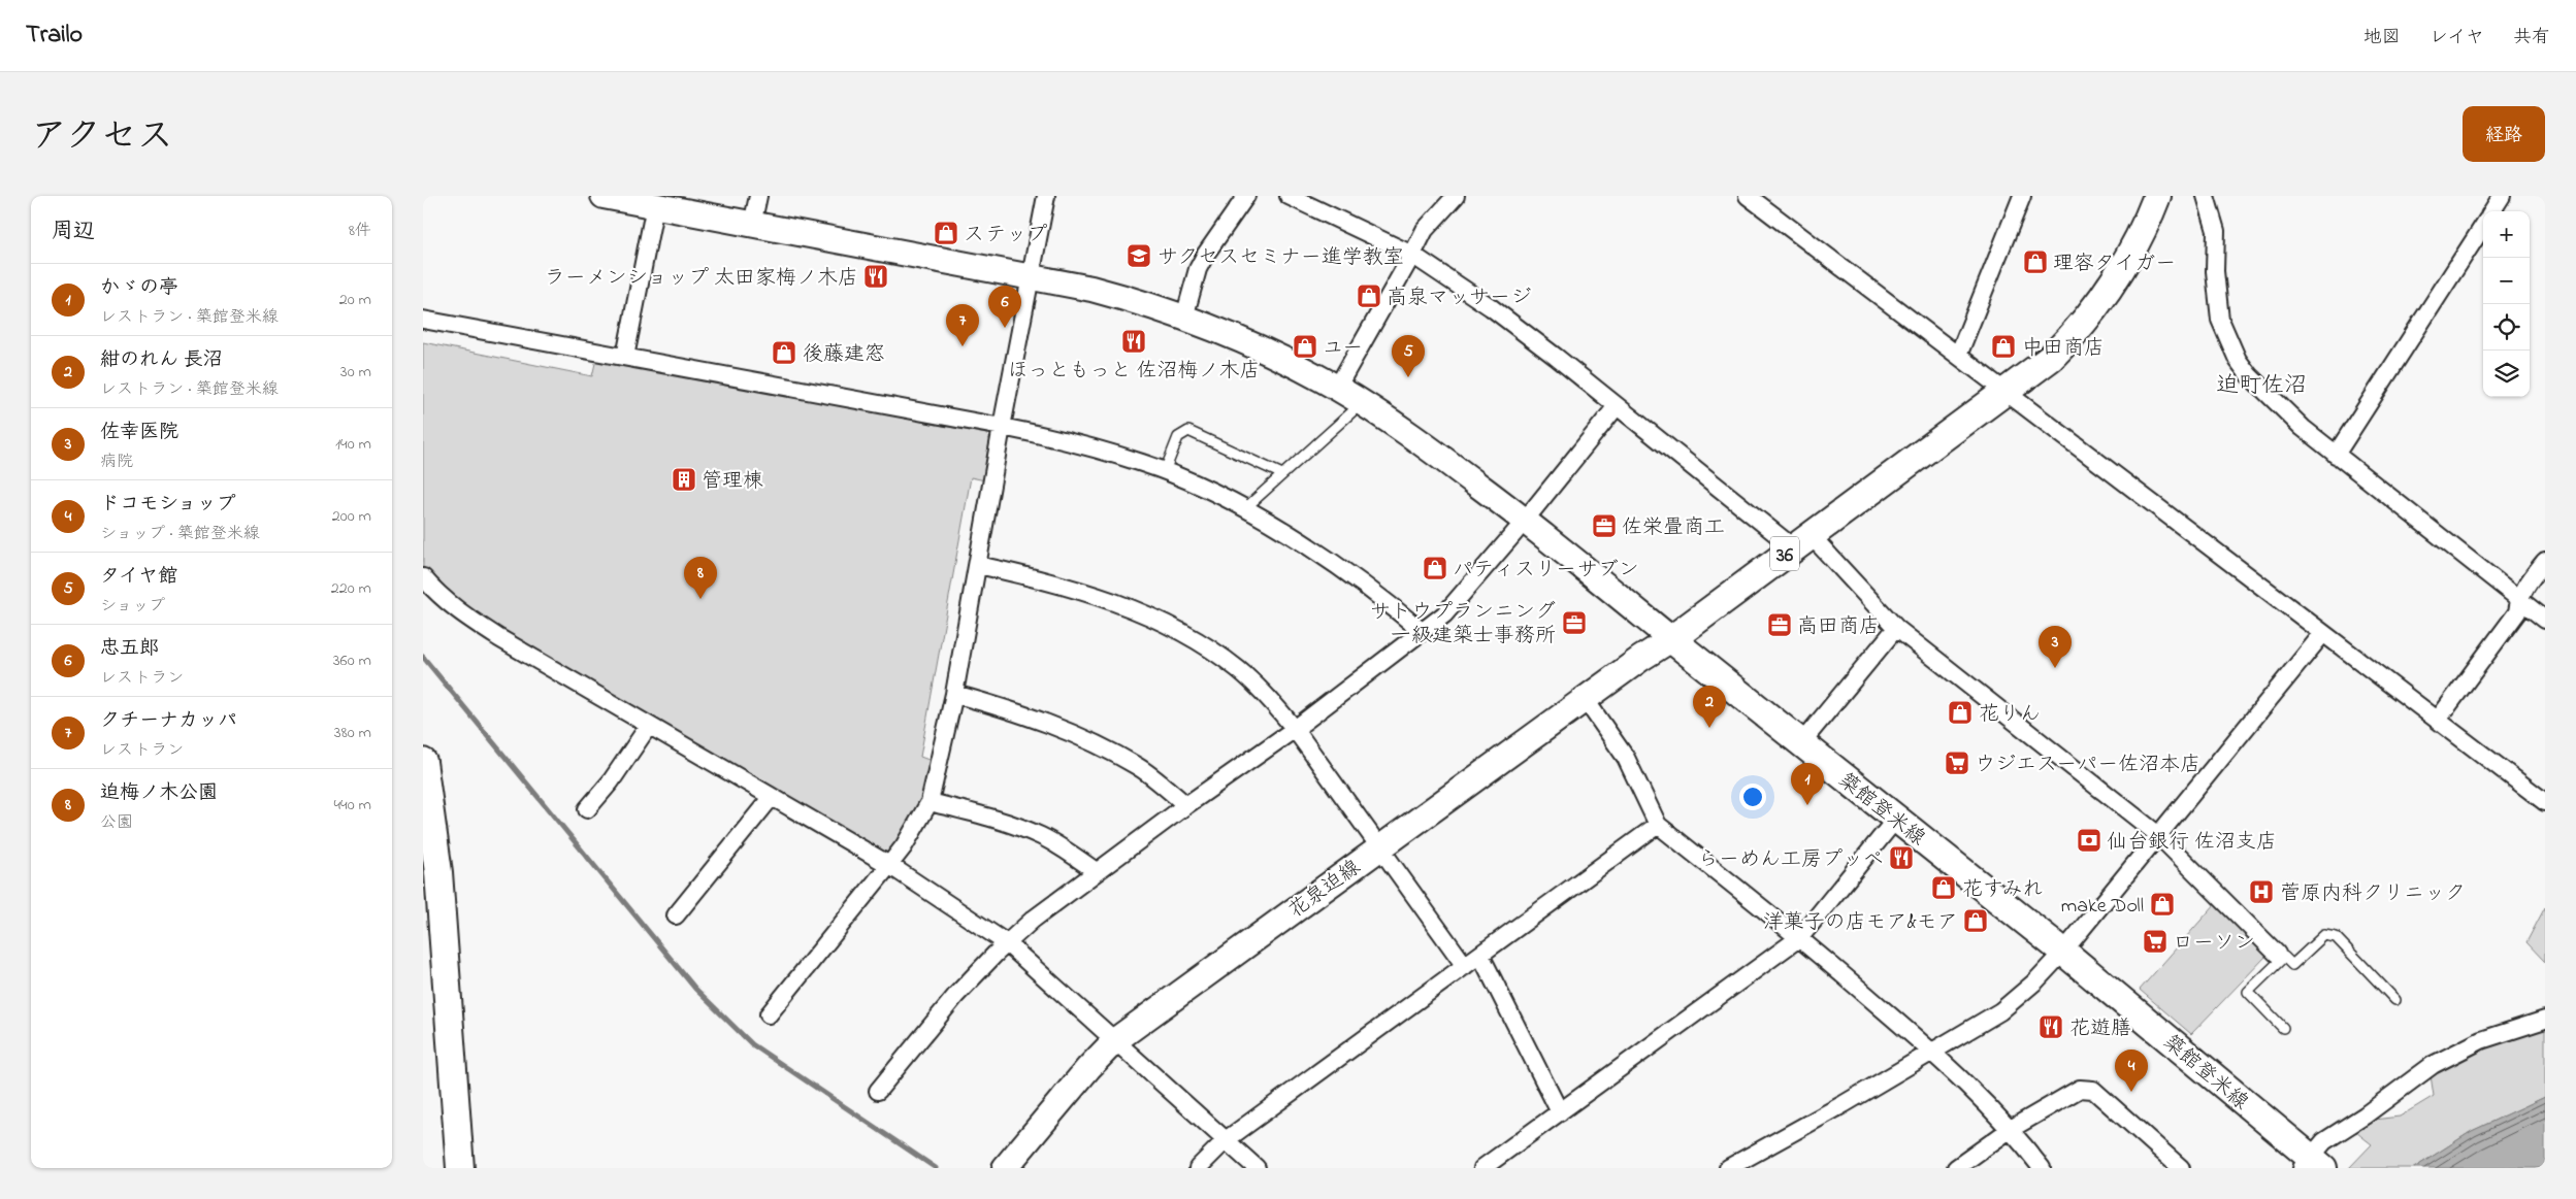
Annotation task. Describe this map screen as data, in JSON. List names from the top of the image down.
{
  "streets": {
    "main road": ["36", "築館登米線"],
    "street": ["花泉迫線"]
  },
  "crossings": [
    ["36", "築館登米線"],
    ["36", "花泉迫線"],
    ["築館登米線", "花泉迫線"]
  ],
  "districts": ["迫町佐沼"],
  "places": {
    "shop": [
      "ステップ",
      "理容タイガー",
      "高泉マッサージ",
      "ユー",
      "中田商店",
      "後藤建窓",
      "パティスリーサブン",
      "花りん",
      "花すみれ",
      "make Doll",
      "洋菓子の店モア&モア"
    ],
    "school or university": ["サクセスセミナー進学教室"],
    "restaurant": [
      "ラーメンショップ 太田家梅ノ木店",
      "ほっともっと 佐沼梅ノ木店",
      "らーめん工房プッぺ",
      "花遊膳"
    ],
    "building": ["管理棟"],
    "office": ["佐栄畳商工", "サトウプランニング 一級建築士事務所", "高田商店"],
    "supermarket": ["ウジエスーパー佐沼本店", "ローソン"],
    "bank": ["仙台銀行 佐沼支店"],
    "hospital": ["菅原内科クリニック"]
  },
  "page": {
    "header": "Trailo",
    "nav": ["地図", "レイヤ", "共有"],
    "title": "アクセス",
    "buttons": "経路",
    "heading": ["周辺", "8件"],
    "map_buttons": ["+", "−"],
    "list": [
      {
        "mark": "1",
        "name": "かゞの亭",
        "note": "レストラン · 築館登米線",
        "value": "20 m"
      },
      {
        "mark": "2",
        "name": "紺のれん 長沼",
        "note": "レストラン · 築館登米線",
        "value": "30 m"
      },
      {
        "mark": "3",
        "name": "佐幸医院",
        "note": "病院",
        "value": "140 m"
      },
      {
        "mark": "4",
        "name": "ドコモショップ",
        "note": "ショップ · 築館登米線",
        "value": "200 m"
      },
      {
        "mark": "5",
        "name": "タイヤ館",
        "note": "ショップ",
        "value": "220 m"
      },
      {
        "mark": "6",
        "name": "忠五郎",
        "note": "レストラン",
        "value": "360 m"
      },
      {
        "mark": "7",
        "name": "クチーナカッパ",
        "note": "レストラン",
        "value": "380 m"
      },
      {
        "mark": "8",
        "name": "迫梅ノ木公園",
        "note": "公園",
        "value": "440 m"
      }
    ],
    "pins": [
      "6",
      "7",
      "5",
      "8",
      "3",
      "2",
      "1",
      "4"
    ]
  }
}
